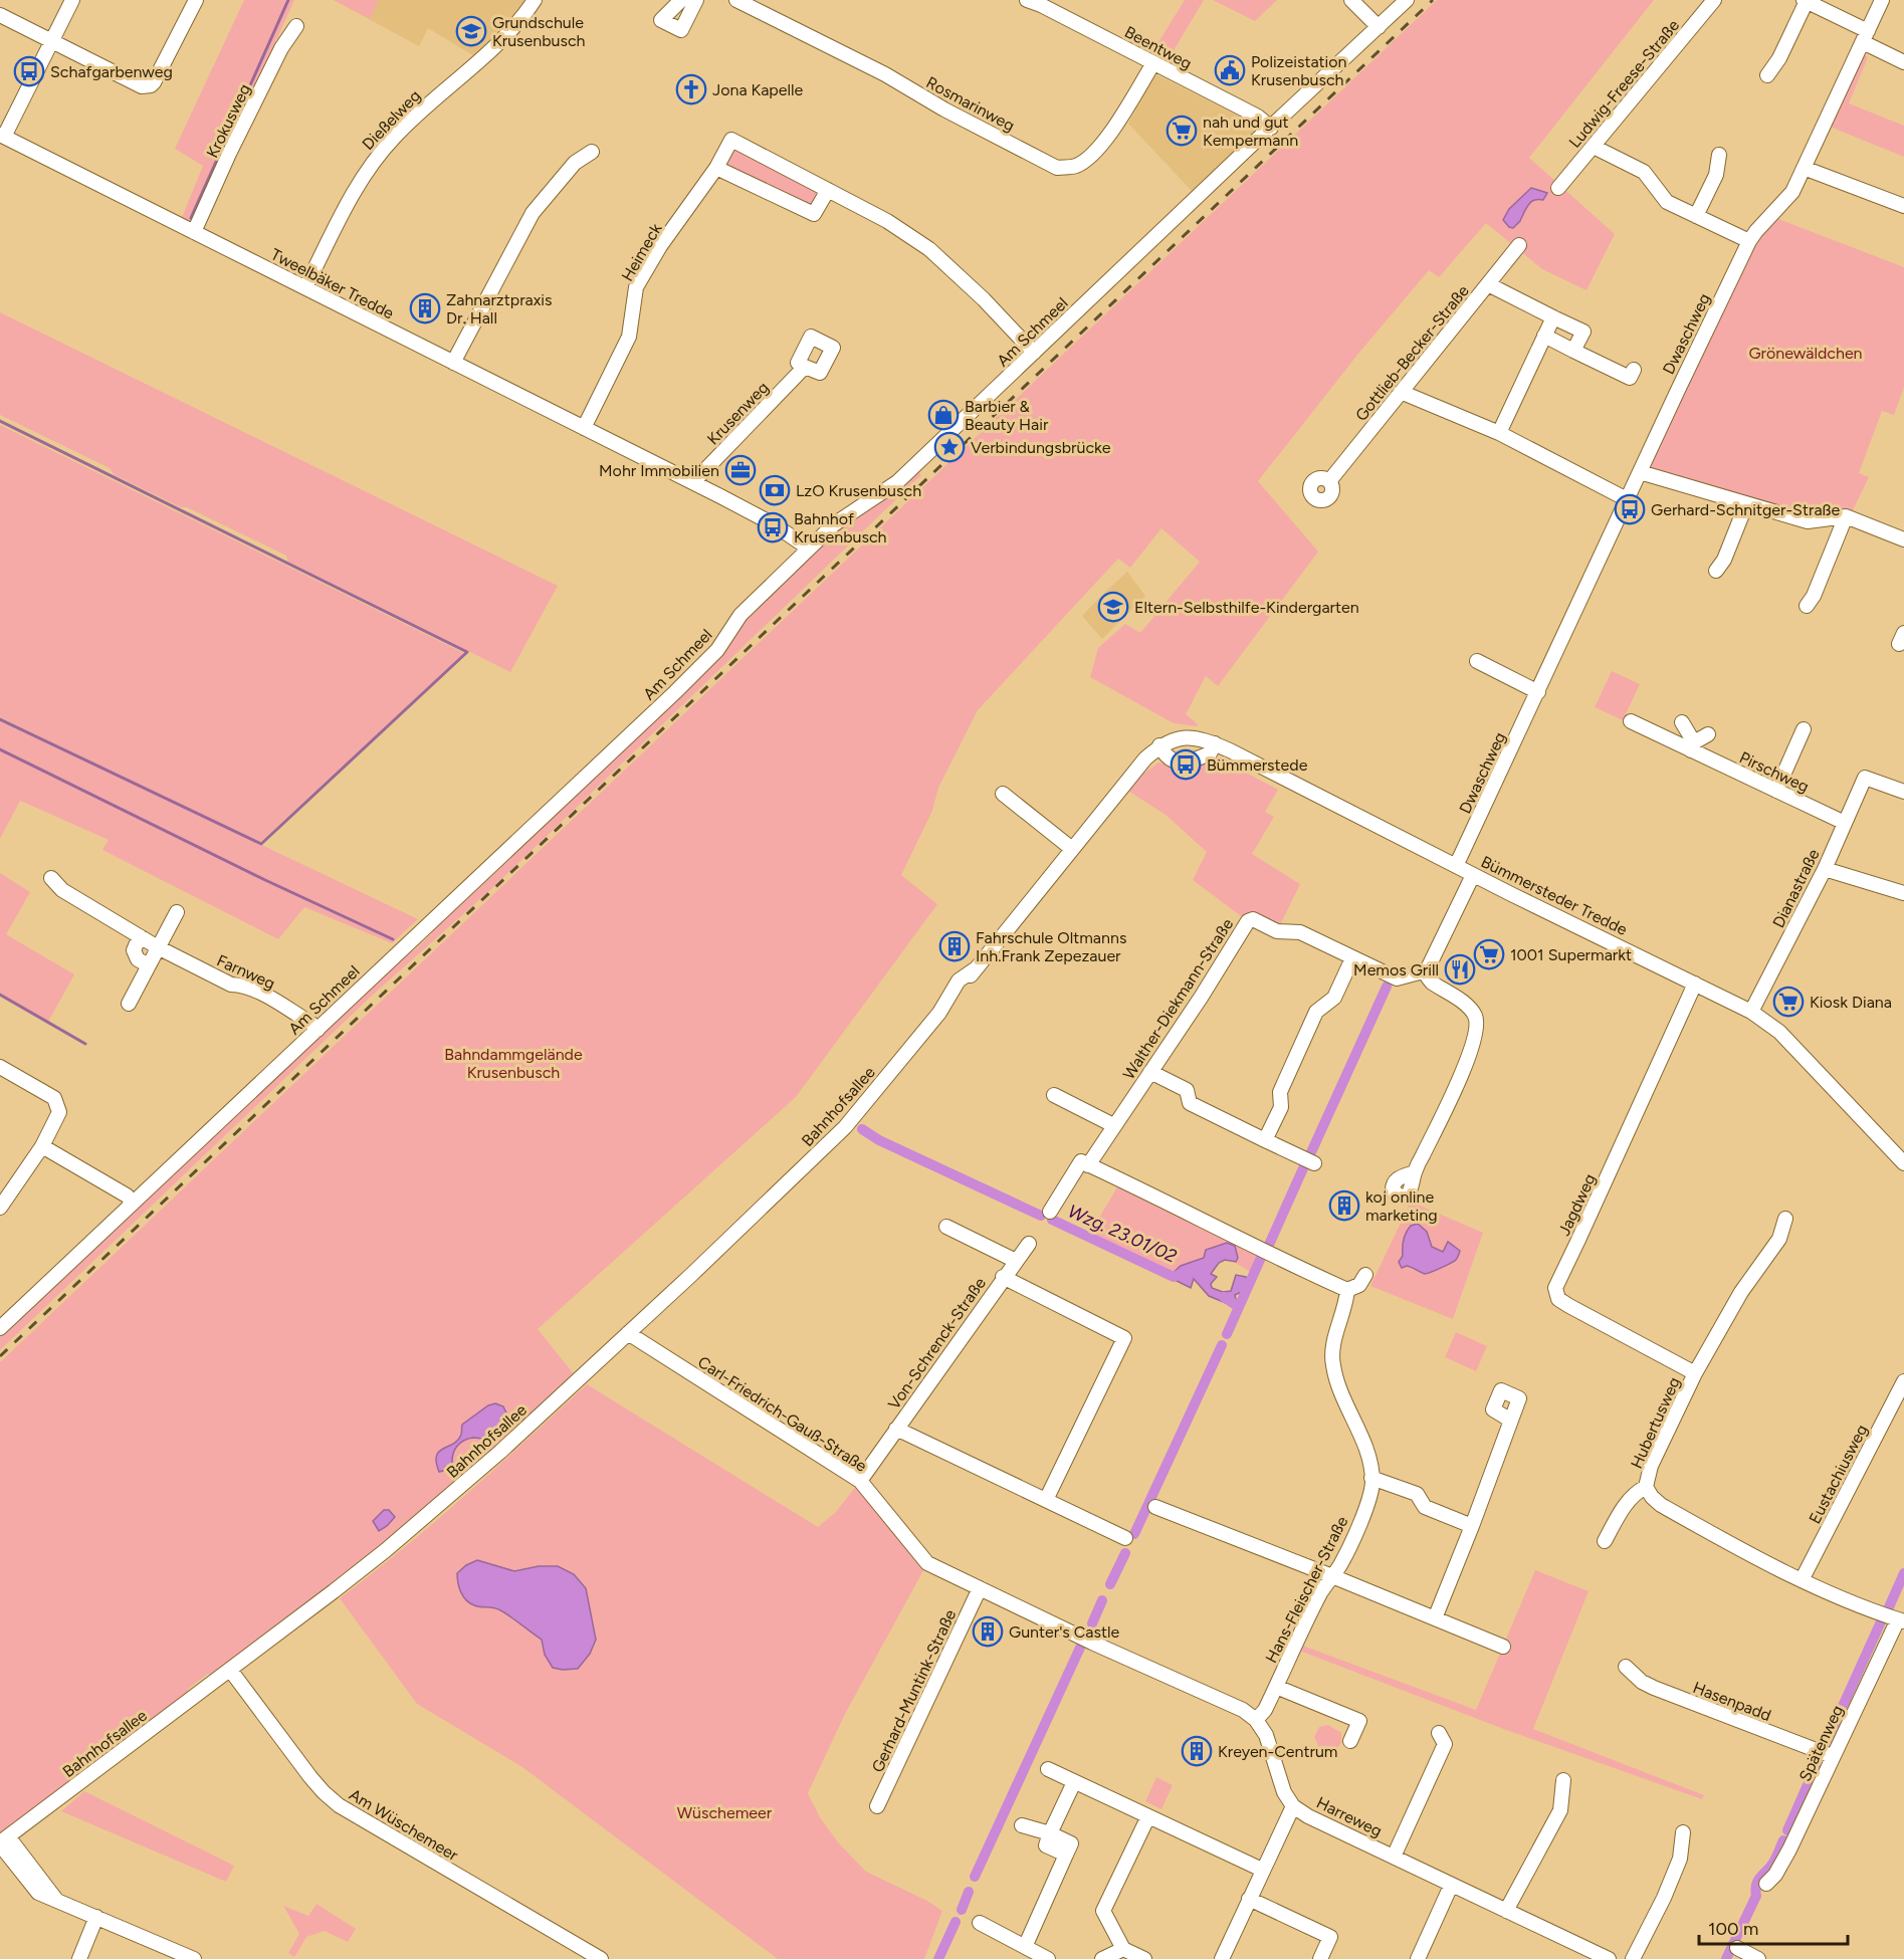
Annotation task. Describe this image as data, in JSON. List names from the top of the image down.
{
  "streets": {
    "street": [
      "Beentweg",
      "Ludwig-Freese-Straße",
      "Rosmarinweg",
      "Dießelweg",
      "Krokusweg",
      "Heimeck",
      "Tweelbäker Tredde",
      "Am Schmeel",
      "Dwaschweg",
      "Gottlieb-Becker-Straße",
      "Krusenweg",
      "Pirschweg",
      "Dianastraße",
      "Bümmersteder Tredde",
      "Farnweg",
      "Walther-Diekmann-Straße",
      "Bahnhofsallee",
      "Jagdweg",
      "Von-Schrenck-Straße",
      "Carl-Friedrich-Gauß-Straße",
      "Hubertusweg",
      "Eustachiusweg",
      "Hans-Fleischer-Straße",
      "Gerhard-Muntink-Straße",
      "Hasenpadd",
      "Spätenweg",
      "Harreweg",
      "Am Wüschemeer"
    ]
  },
  "crossings": [
    ["Beentweg", "Rosmarinweg"],
    ["Beentweg", "Am Schmeel"],
    ["Dießelweg", "Tweelbäker Tredde"],
    ["Krokusweg", "Tweelbäker Tredde"],
    ["Heimeck", "Tweelbäker Tredde"],
    ["Heimeck", "Am Schmeel"],
    ["Tweelbäker Tredde", "Am Schmeel"],
    ["Tweelbäker Tredde", "Krusenweg"],
    ["Am Schmeel", "Farnweg"],
    ["Dwaschweg", "Bümmersteder Tredde"],
    ["Pirschweg", "Dianastraße"],
    ["Dianastraße", "Bümmersteder Tredde"],
    ["Bümmersteder Tredde", "Bahnhofsallee"],
    ["Bümmersteder Tredde", "Jagdweg"],
    ["Bahnhofsallee", "Carl-Friedrich-Gauß-Straße"],
    ["Bahnhofsallee", "Am Wüschemeer"],
    ["Jagdweg", "Hubertusweg"],
    ["Von-Schrenck-Straße", "Carl-Friedrich-Gauß-Straße"],
    ["Carl-Friedrich-Gauß-Straße", "Hans-Fleischer-Straße"],
    ["Carl-Friedrich-Gauß-Straße", "Gerhard-Muntink-Straße"],
    ["Carl-Friedrich-Gauß-Straße", "Harreweg"],
    ["Hubertusweg", "Eustachiusweg"],
    ["Hubertusweg", "Spätenweg"],
    ["Hans-Fleischer-Straße", "Harreweg"],
    ["Hasenpadd", "Spätenweg"]
  ],
  "water": ["Wzg. 23.01/02"],
  "parks": ["Grönewäldchen", "Bahndammgelände Krusenbusch", "Wüschemeer"],
  "places": {
    "school or university": ["Grundschule Krusenbusch", "Eltern-Selbsthilfe-Kindergarten"],
    "public building": ["Polizeistation Krusenbusch"],
    "bus stop": [
      "Schafgarbenweg",
      "Gerhard-Schnitger-Straße",
      "Bahnhof Krusenbusch",
      "Bümmerstede"
    ],
    "church": ["Jona Kapelle"],
    "supermarket": ["nah und gut Kempermann", "1001 Supermarkt", "Kiosk Diana"],
    "building": [
      "Zahnarztpraxis Dr. Hall",
      "Fahrschule Oltmanns Inh.Frank Zepezauer",
      "koj online marketing",
      "Gunter's Castle",
      "Kreyen-Centrum"
    ],
    "shop": ["Barbier & Beauty Hair"],
    "place": ["Verbindungsbrücke"],
    "office": ["Mohr Immobilien"],
    "bank": ["LzO Krusenbusch"],
    "restaurant": ["Memos Grill"]
  },
  "scale_bar": "100 m"
}
